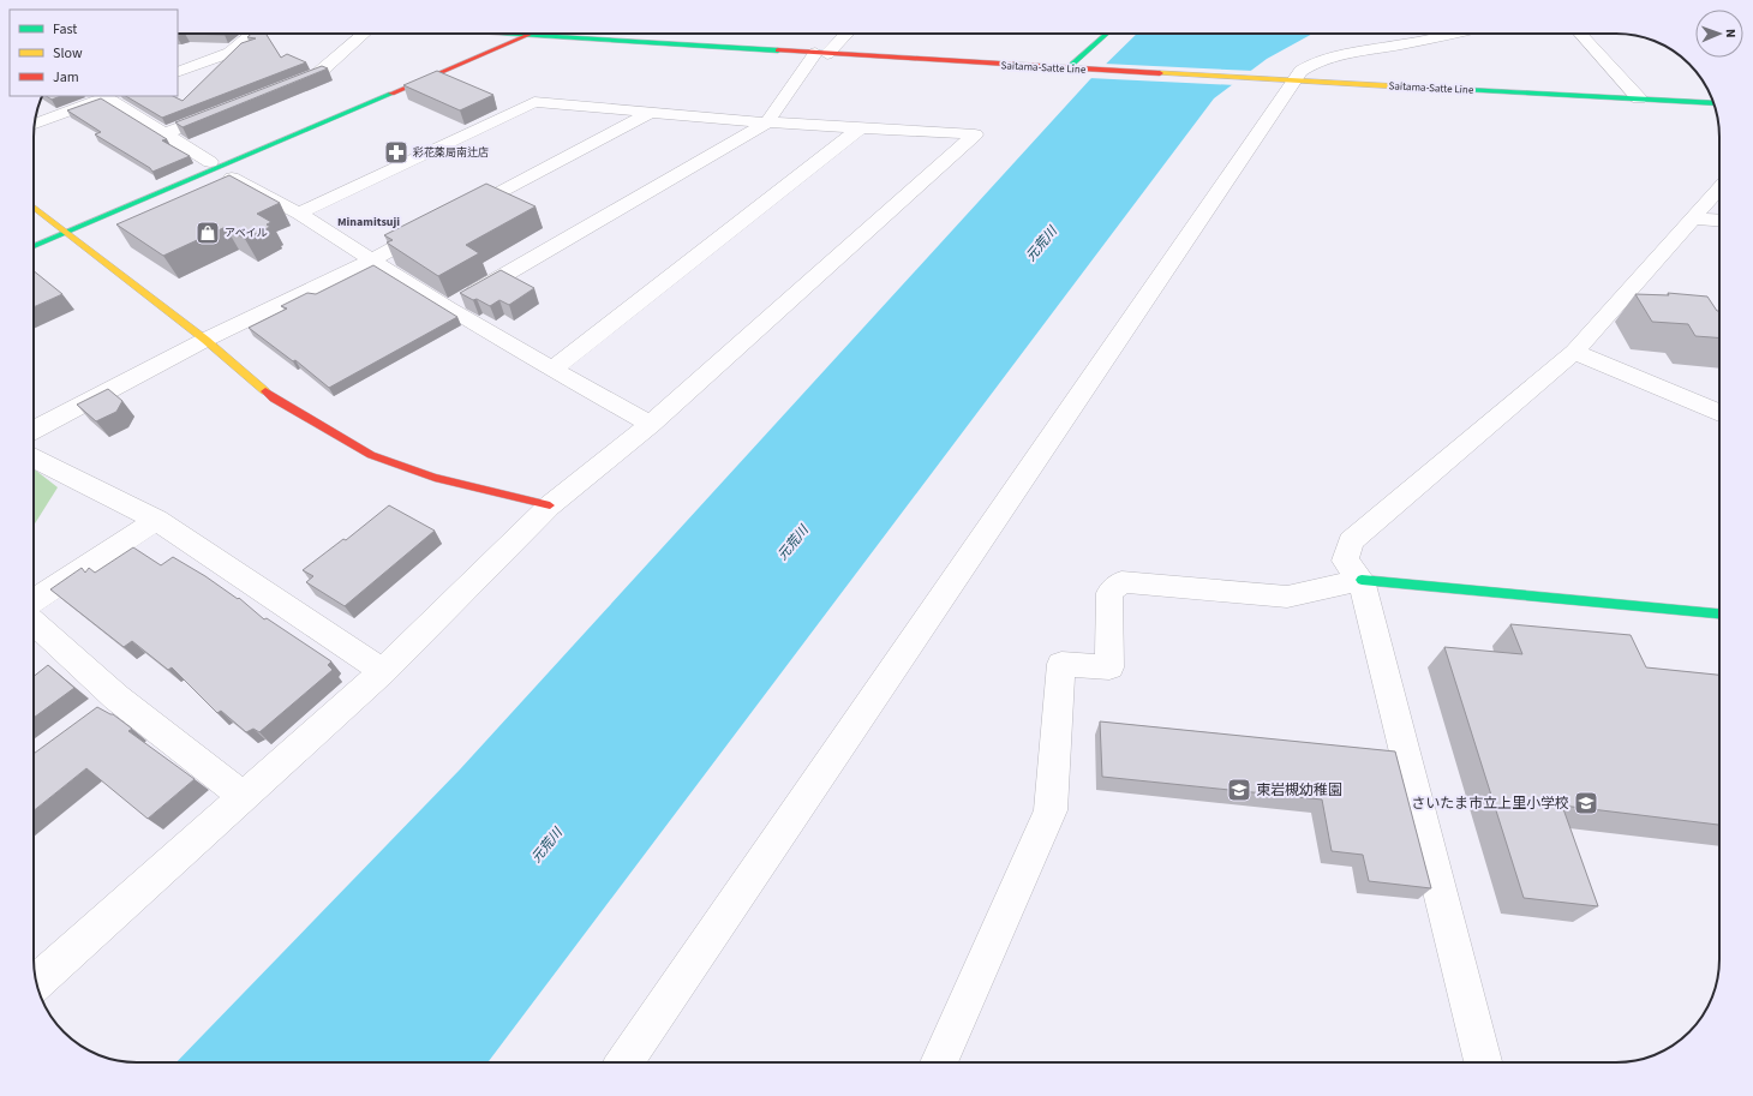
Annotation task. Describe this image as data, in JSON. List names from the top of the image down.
{
  "streets": {
    "street": ["Saitama-Satte Line"]
  },
  "districts": ["Minamitsuji"],
  "water": ["元荒川"],
  "places": {
    "pharmacy": ["彩花薬局南辻店"],
    "shop": ["アベイル"],
    "school or university": ["東岩槻幼稚園", "さいたま市立上里小学校"]
  },
  "legend": ["Fast", "Slow", "Jam"],
  "north": "right"
}
